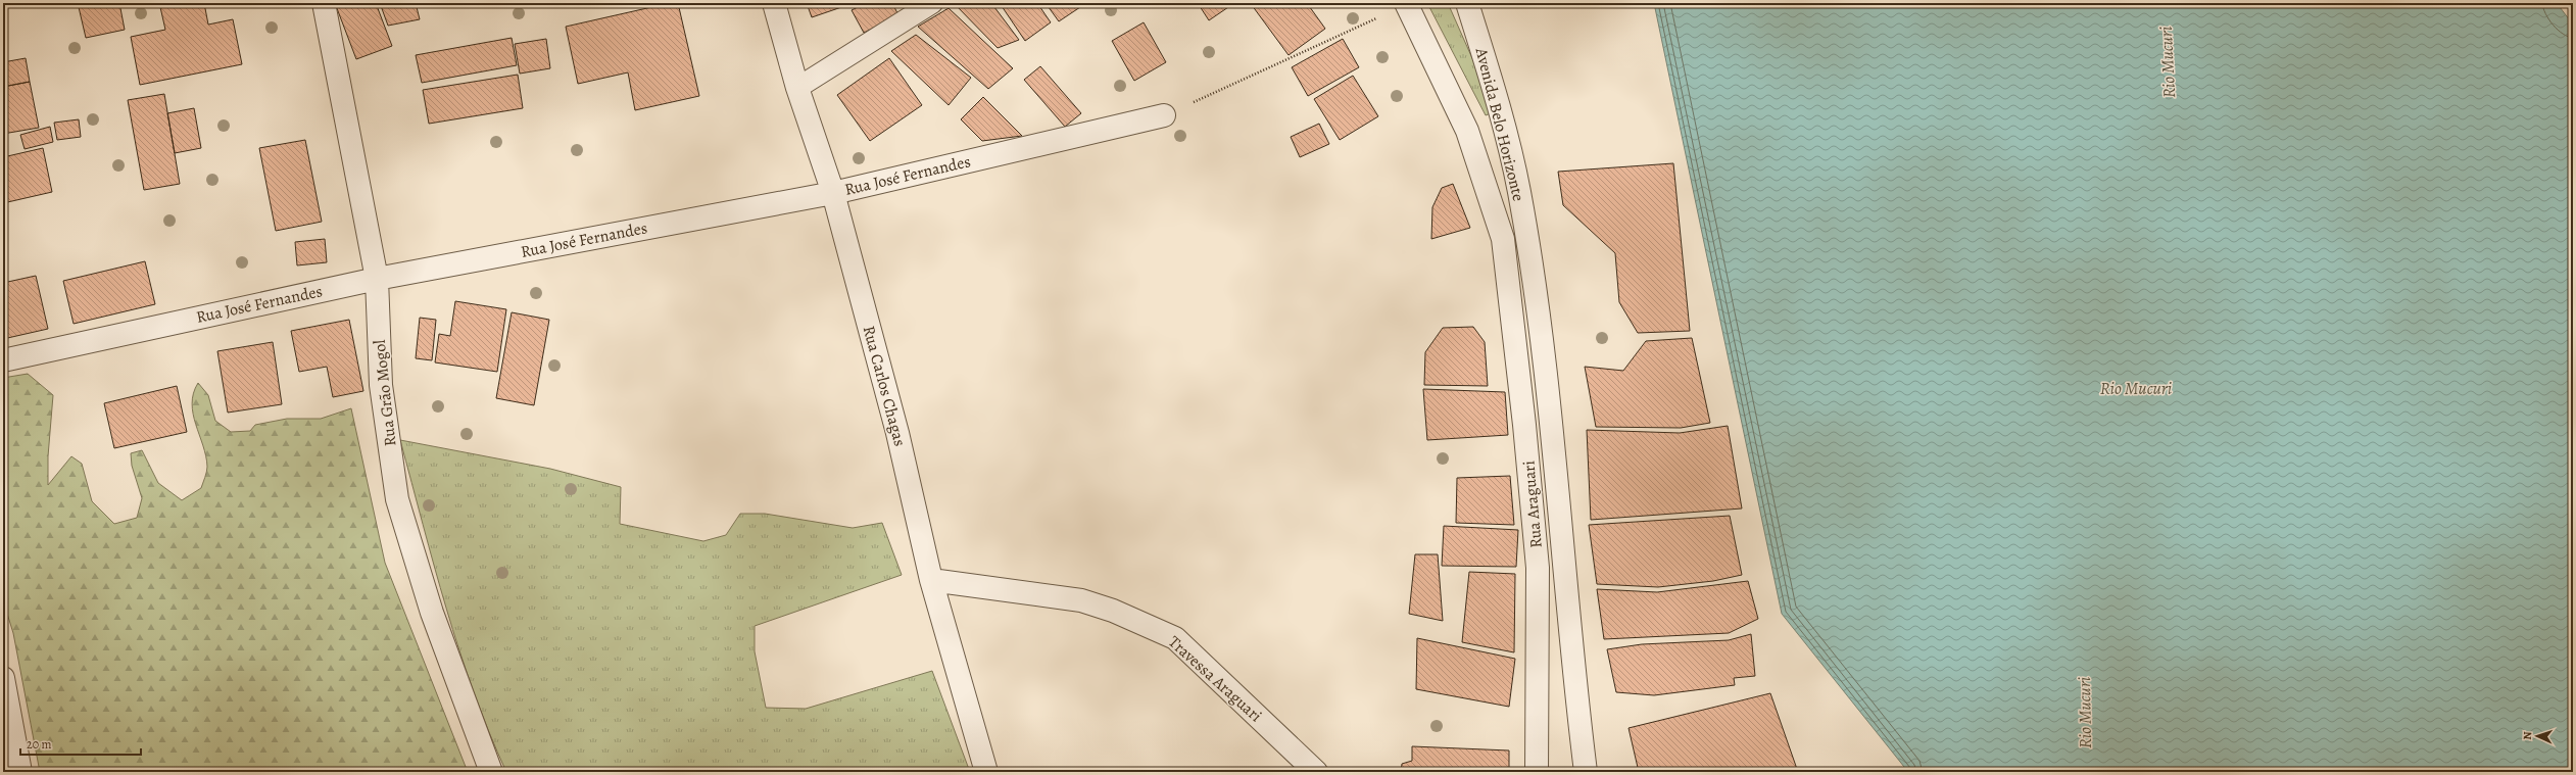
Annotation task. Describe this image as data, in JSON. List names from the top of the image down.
{
  "streets": {
    "street": [
      "Avenida Belo Horizonte",
      "Rua José Fernandes",
      "Rua Carlos Chagas",
      "Rua Grão Mogol",
      "Rua Araguari",
      "Travessa Araguari"
    ]
  },
  "crossings": [
    ["Avenida Belo Horizonte", "Rua Araguari"],
    ["Rua José Fernandes", "Rua Carlos Chagas"],
    ["Rua José Fernandes", "Rua Grão Mogol"],
    ["Rua Carlos Chagas", "Travessa Araguari"]
  ],
  "water": ["Rio Mucuri"],
  "scale_bar": "20 m",
  "north": "left"
}
